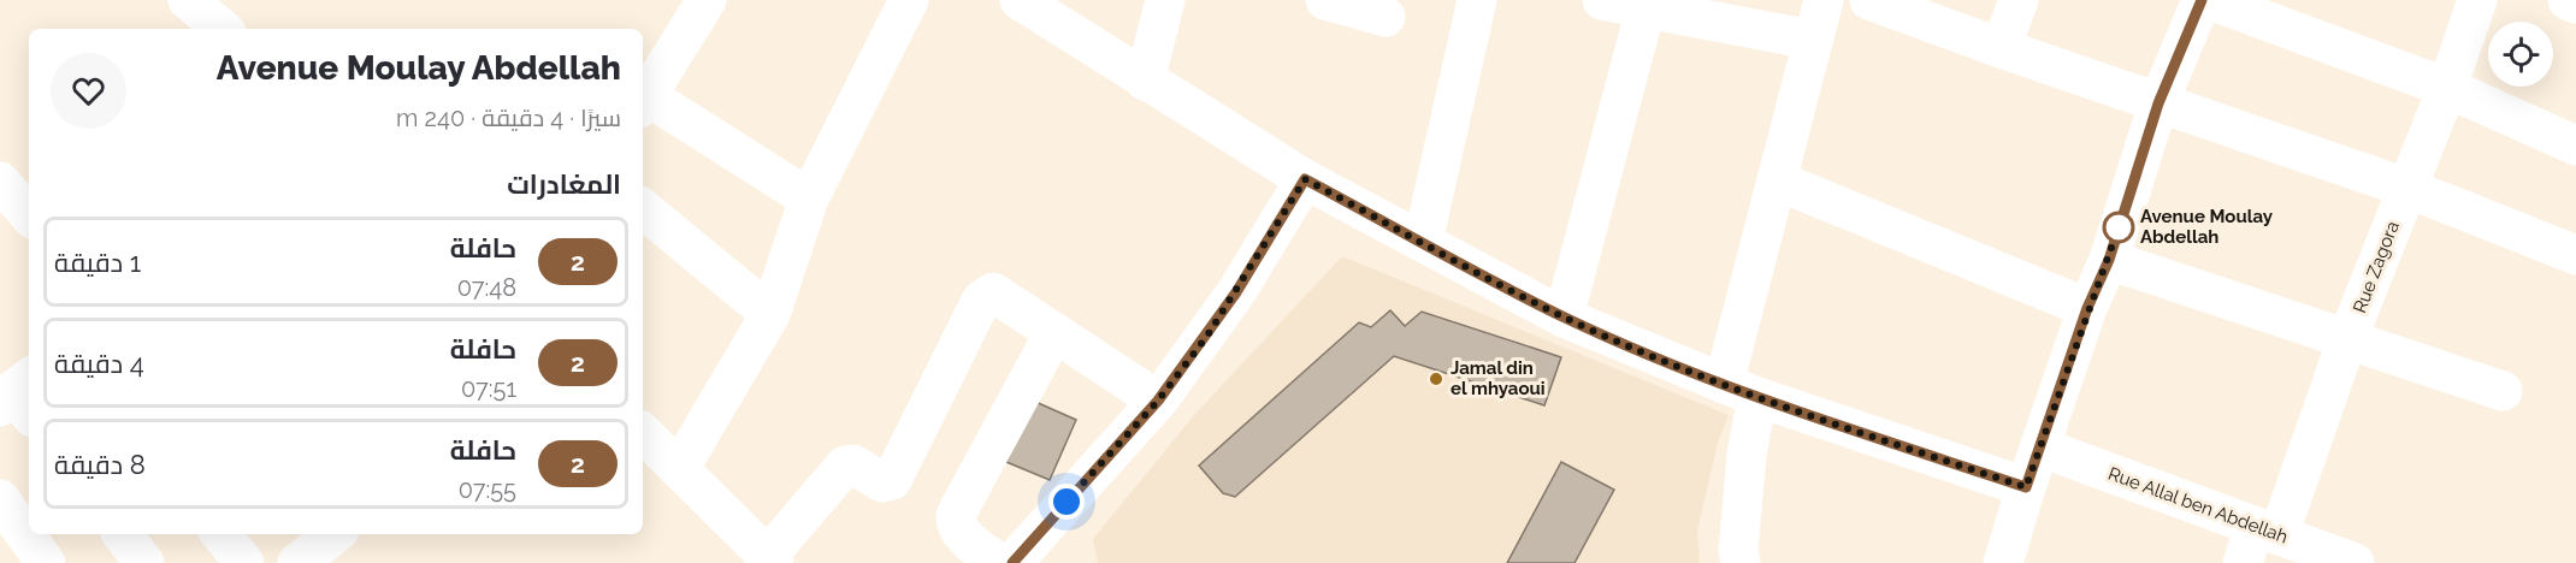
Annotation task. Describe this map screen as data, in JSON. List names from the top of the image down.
{
  "streets": {
    "street": ["Rue Zagora", "Rue Allal ben Abdellah"]
  },
  "crossings": [
    ["Rue Zagora", "Rue Allal ben Abdellah"]
  ],
  "places": ["Avenue Moulay Abdellah", "Jamal din el mhyaoui"],
  "lines": ["bus line 2"],
  "page": {
    "heading": [
      ["Avenue Moulay Abdellah", "سيرًا · 4 دقيقة · 240 m"],
      "المغادرات"
    ],
    "list": [
      {
        "mark": "2",
        "name": "حافلة",
        "note": "07:48",
        "value": "1 دقيقة"
      },
      {
        "mark": "2",
        "name": "حافلة",
        "note": "07:51",
        "value": "4 دقيقة"
      },
      {
        "mark": "2",
        "name": "حافلة",
        "note": "07:55",
        "value": "8 دقيقة"
      }
    ]
  }
}
